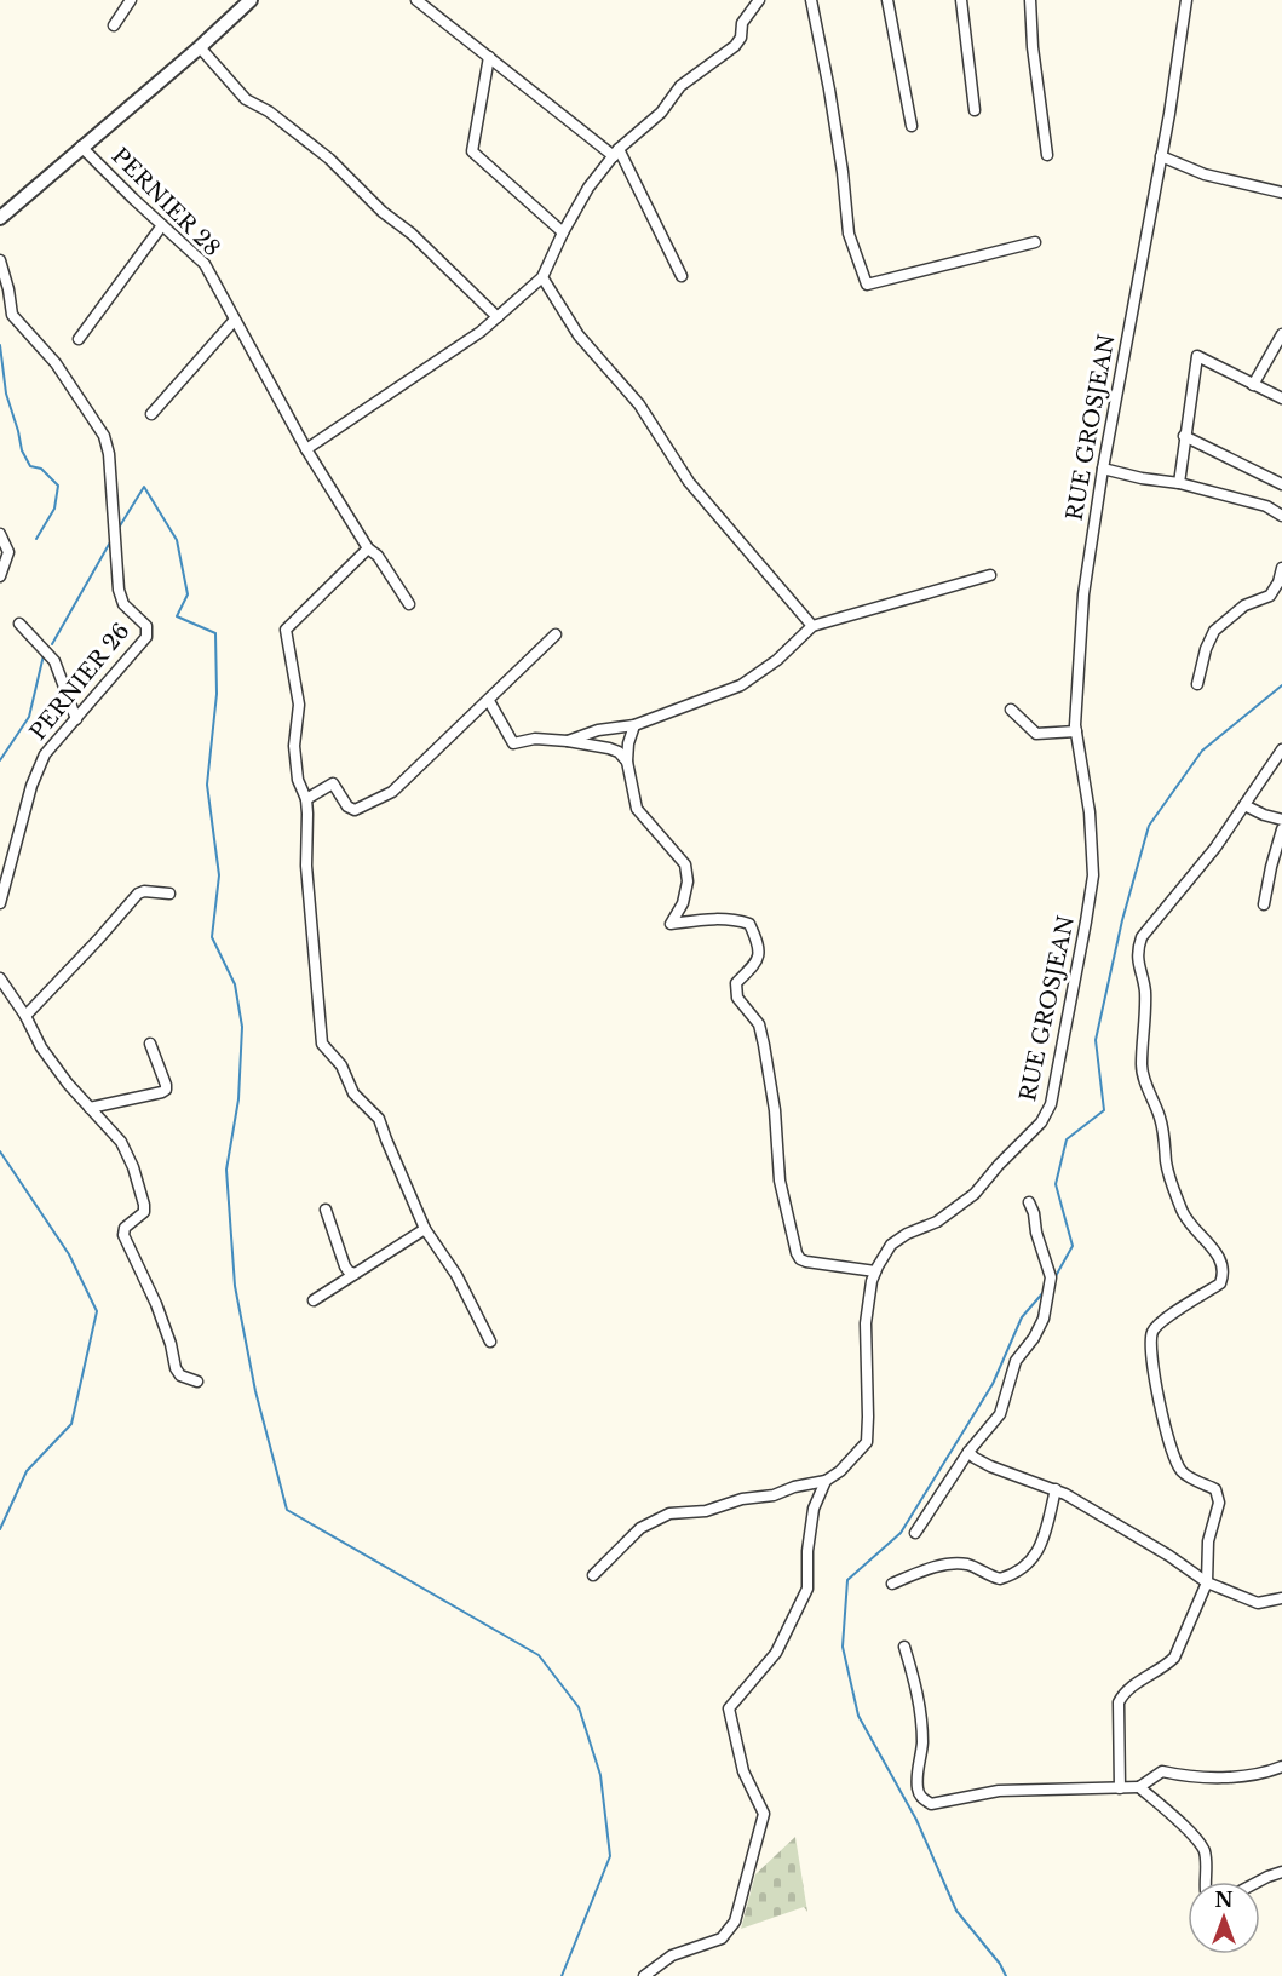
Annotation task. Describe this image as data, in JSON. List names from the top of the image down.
{
  "streets": {
    "street": ["PERNIER 28", "RUE GROSJEAN", "PERNIER 26"]
  },
  "north": "top"
}
